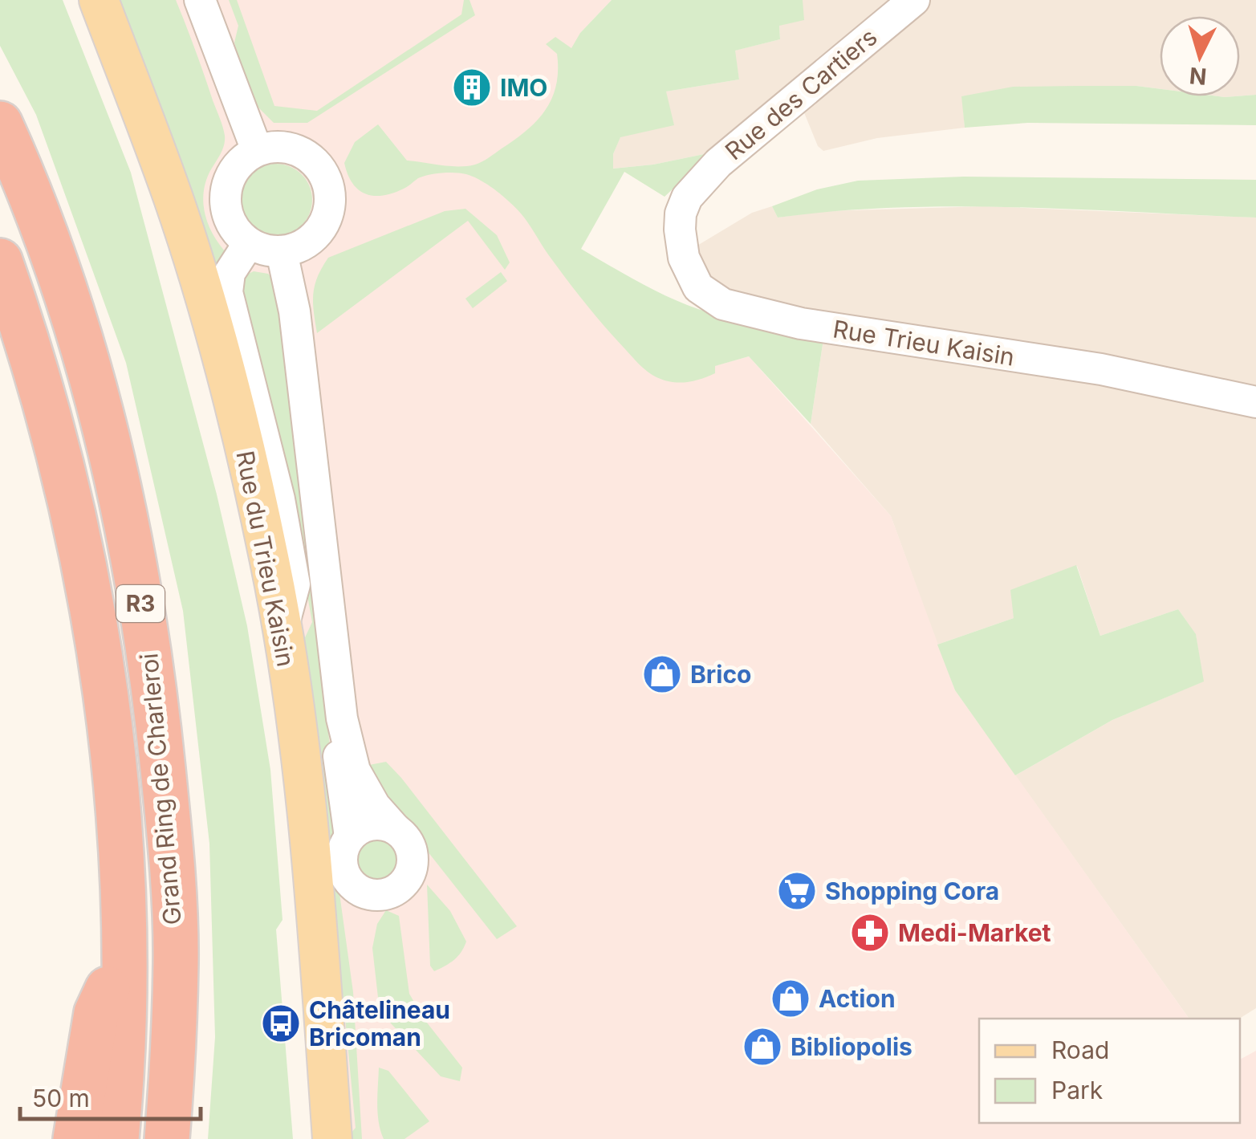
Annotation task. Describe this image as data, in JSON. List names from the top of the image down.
{
  "streets": {
    "highway": ["R3", "Grand Ring de Charleroi"],
    "main road": ["Rue du Trieu Kaisin"],
    "street": ["Rue des Cartiers", "Rue Trieu Kaisin"]
  },
  "crossings": [
    ["Rue des Cartiers", "Rue Trieu Kaisin"]
  ],
  "places": {
    "building": ["IMO"],
    "shop": ["Brico", "Action", "Bibliopolis"],
    "supermarket": ["Shopping Cora"],
    "pharmacy": ["Medi-Market"],
    "bus stop": ["Châtelineau Bricoman"]
  },
  "legend": ["Road", "Park"],
  "scale_bar": "50 m",
  "north": "bottom"
}
